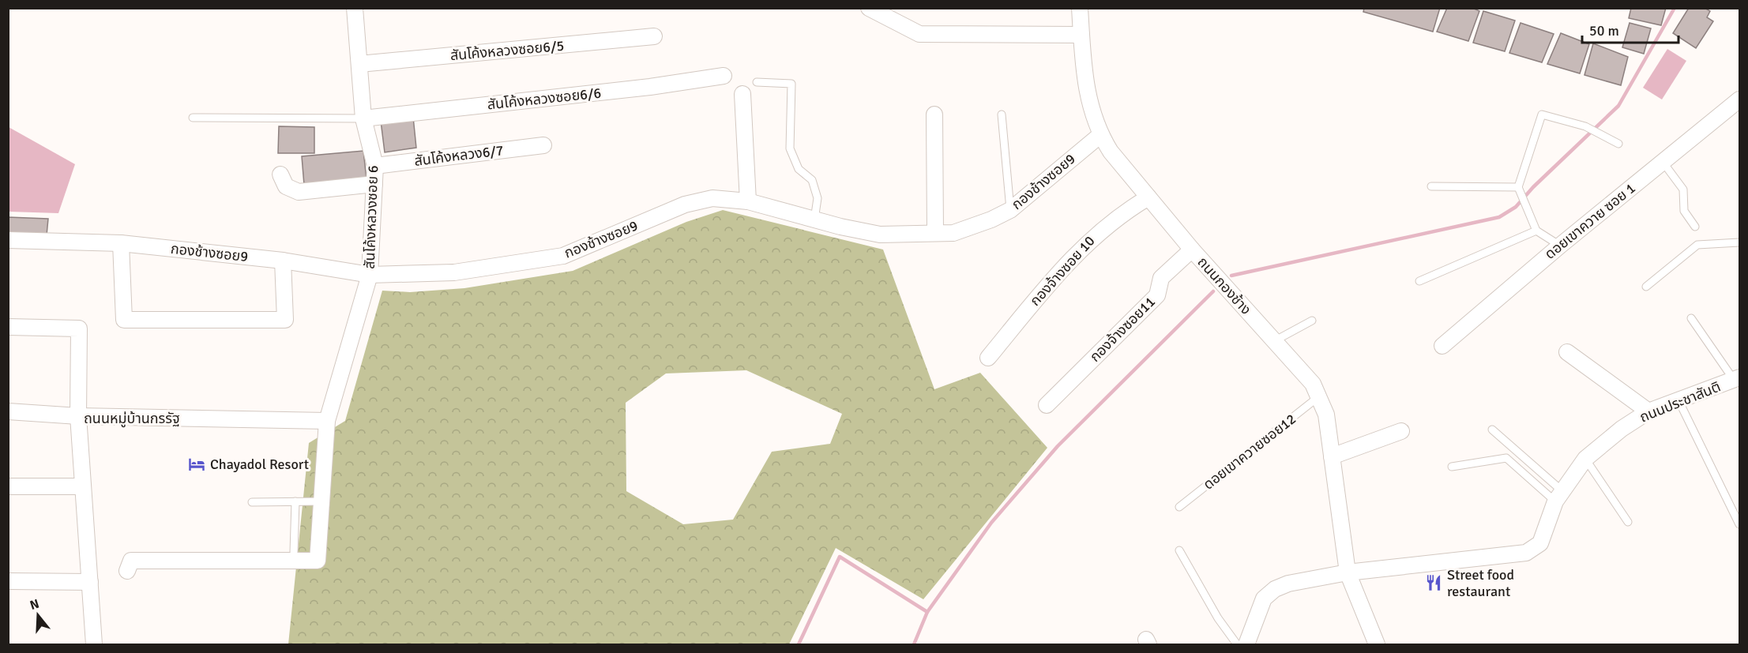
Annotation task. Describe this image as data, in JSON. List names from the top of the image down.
{
  "streets": {
    "street": [
      "สันโค้งหลวงซอย6/5",
      "สันโค้งหลวงซอย6/6",
      "สันโค้งหลวง6/7",
      "กองช้างซอย9",
      "สันโค้งหลวงซอย 6",
      "ดอยเขาควาย ซอย 1",
      "กองจ้างซอย 10",
      "ถนนกองช้าง",
      "กองจ้างซอย11",
      "ถนนประชาสันติ",
      "ถนนหมู่บ้านกรรัฐ"
    ],
    "lane": ["ดอยเขาควายซอย12"]
  },
  "crossings": [
    ["สันโค้งหลวงซอย6/5", "สันโค้งหลวงซอย 6"],
    ["สันโค้งหลวงซอย6/6", "สันโค้งหลวงซอย 6"],
    ["สันโค้งหลวง6/7", "สันโค้งหลวงซอย 6"],
    ["กองช้างซอย9", "สันโค้งหลวงซอย 6"],
    ["กองช้างซอย9", "ถนนกองช้าง"],
    ["สันโค้งหลวงซอย 6", "ถนนหมู่บ้านกรรัฐ"],
    ["กองจ้างซอย 10", "ถนนกองช้าง"],
    ["ถนนกองช้าง", "กองจ้างซอย11"],
    ["ถนนกองช้าง", "ถนนประชาสันติ"],
    ["ถนนกองช้าง", "ดอยเขาควายซอย12"]
  ],
  "places": {
    "hotel": ["Chayadol Resort"],
    "restaurant": ["Street food restaurant"]
  },
  "scale_bar": "50 m",
  "north": "top"
}
